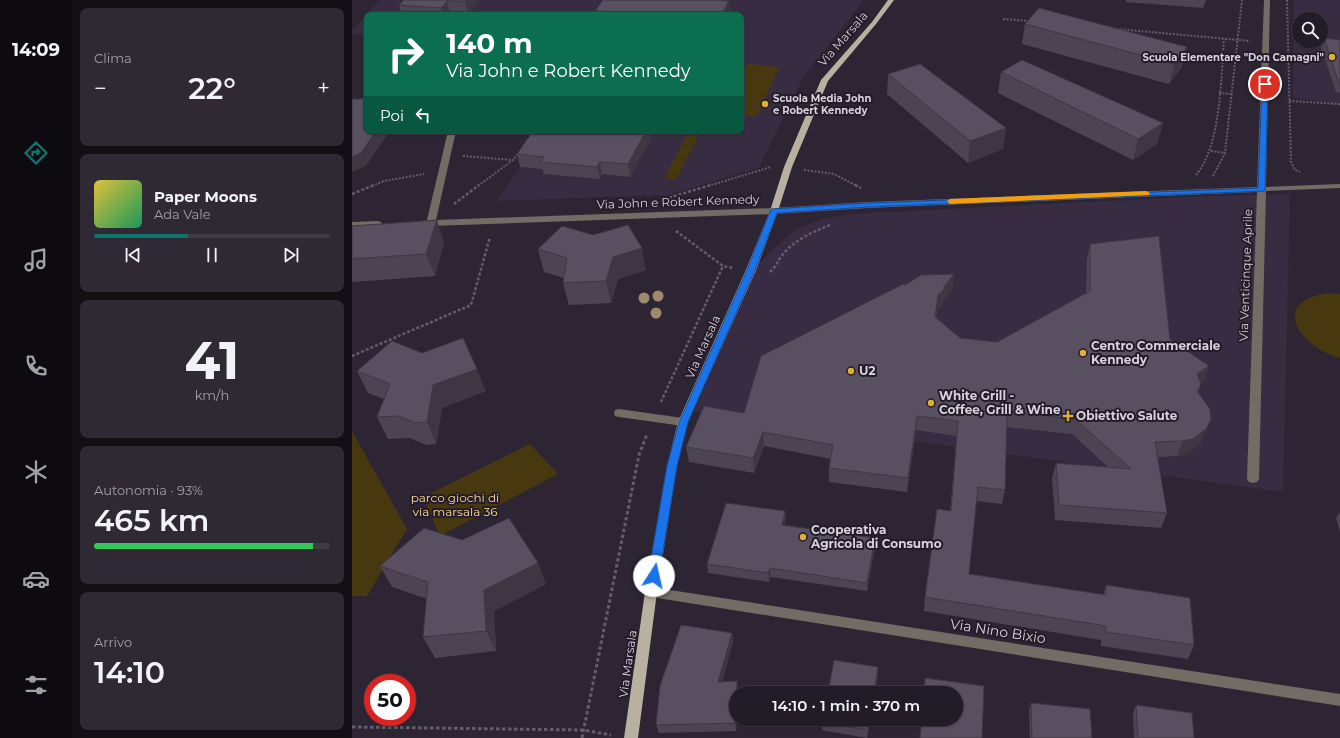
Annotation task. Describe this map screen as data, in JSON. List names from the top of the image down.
{
  "streets": {
    "main road": ["Via Marsala"],
    "street": ["Via John e Robert Kennedy", "Via Venticinque Aprile", "Via Nino Bixio"]
  },
  "crossings": [
    ["Via Marsala", "Via John e Robert Kennedy"],
    ["Via Marsala", "Via Nino Bixio"],
    ["Via John e Robert Kennedy", "Via Venticinque Aprile"]
  ],
  "parks": ["parco giochi di via marsala 36"],
  "places": {
    "other": [
      "Scuola Elementare \"Don Camagni\"",
      "Scuola Media John e Robert Kennedy",
      "Centro Commerciale Kennedy",
      "U2",
      "White Grill - Coffee, Grill & Wine",
      "Cooperativa Agricola di Consumo"
    ],
    "health": ["Obiettivo Salute"]
  },
  "page": {
    "tabs": "14:09",
    "tile": [
      "Clima",
      ["41", "km/h"],
      ["Autonomia · 93%", "465 km"],
      ["Arrivo", "14:10"]
    ],
    "turn": ["140 m", "Via John e Robert Kennedy"],
    "heat": ["−", "22°", "+"],
    "then": "Poi",
    "song": ["Paper Moons", "Ada Vale"],
    "limit": "50",
    "trip": "14:10 · 1 min · 370 m"
  }
}
